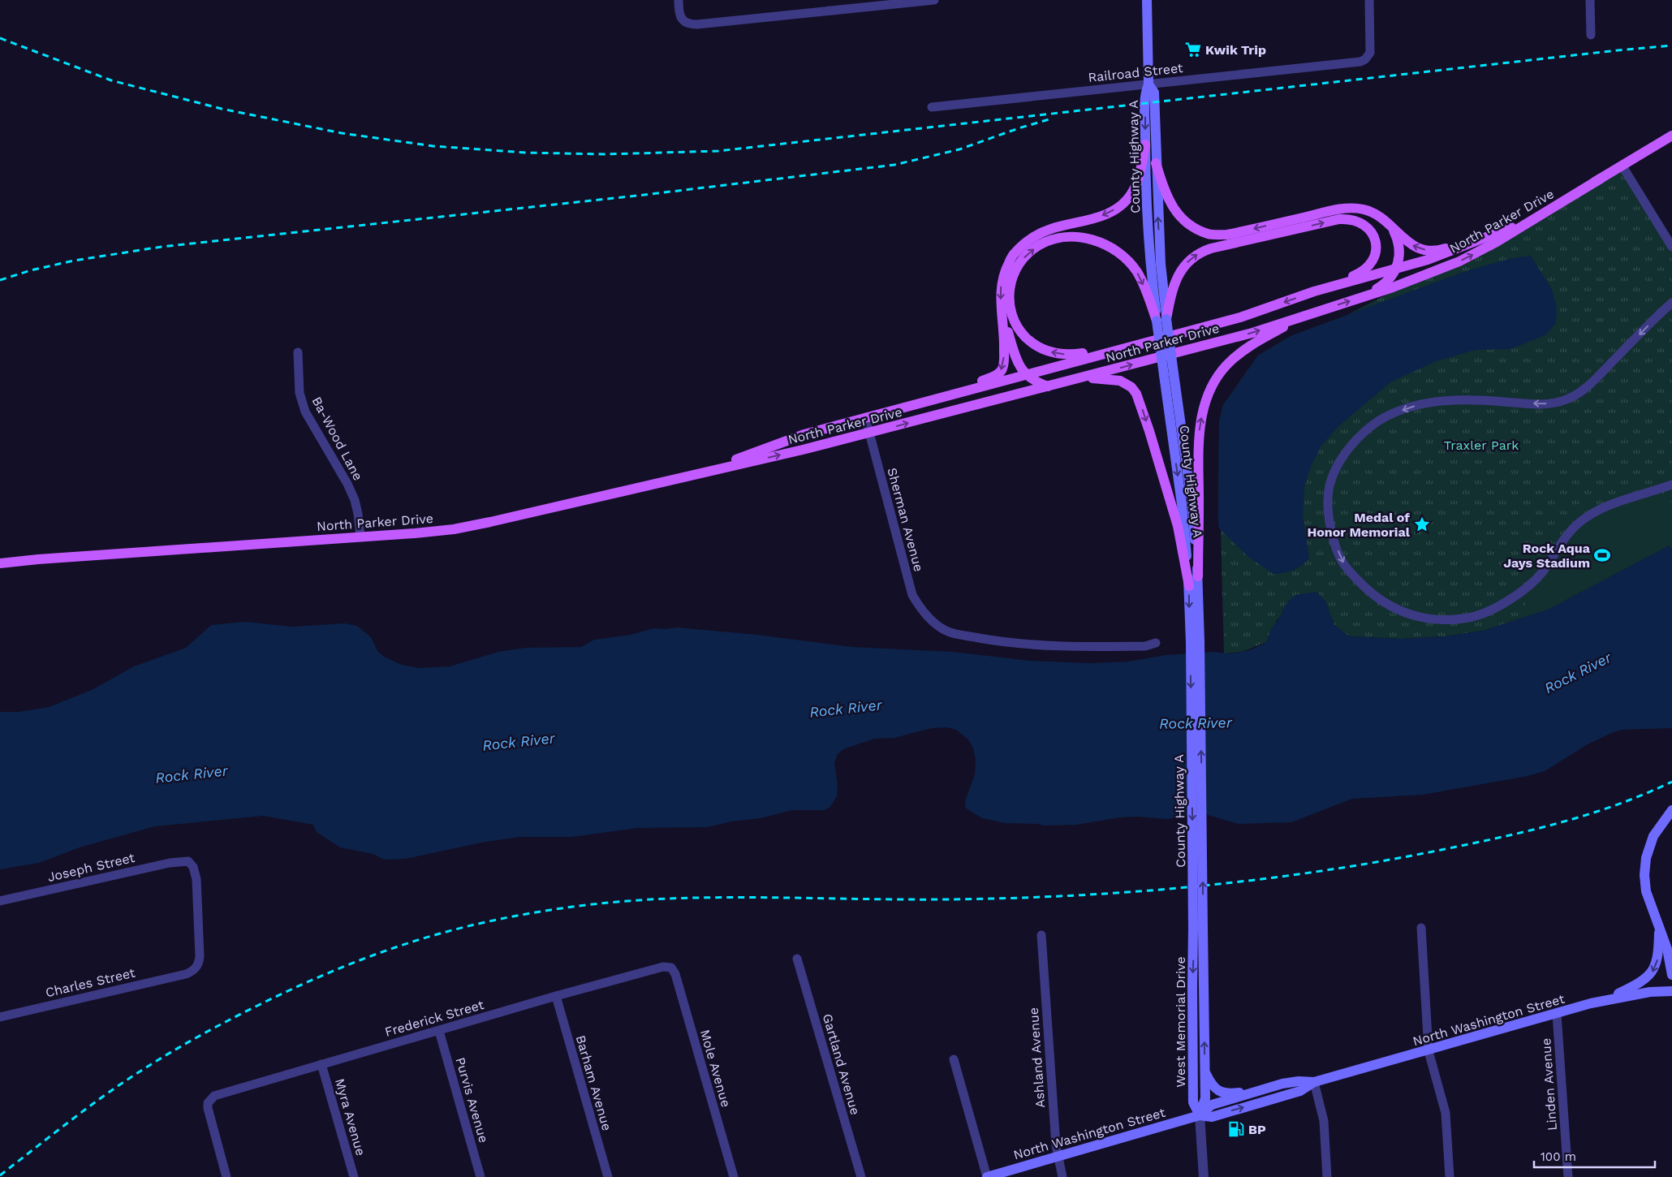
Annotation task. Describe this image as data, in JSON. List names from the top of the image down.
{
  "streets": {
    "main road": [
      "County Highway A",
      "North Parker Drive",
      "North Washington Street",
      "West Memorial Drive"
    ],
    "street": [
      "Railroad Street",
      "Ba-Wood Lane",
      "Sherman Avenue",
      "Joseph Street",
      "Charles Street",
      "Frederick Street",
      "Ashland Avenue",
      "Gartland Avenue",
      "Mole Avenue",
      "Barham Avenue",
      "Linden Avenue",
      "Purvis Avenue",
      "Myra Avenue"
    ]
  },
  "crossings": [
    ["Railroad Street", "County Highway A"],
    ["County Highway A", "West Memorial Drive"],
    ["North Parker Drive", "Ba-Wood Lane"],
    ["North Parker Drive", "Sherman Avenue"],
    ["Joseph Street", "Charles Street"],
    ["Frederick Street", "Mole Avenue"],
    ["Frederick Street", "Barham Avenue"],
    ["Frederick Street", "Purvis Avenue"],
    ["Frederick Street", "Myra Avenue"],
    ["North Washington Street", "West Memorial Drive"],
    ["North Washington Street", "Ashland Avenue"],
    ["North Washington Street", "Linden Avenue"]
  ],
  "water": ["Rock River"],
  "parks": ["Traxler Park"],
  "places": {
    "supermarket": ["Kwik Trip"],
    "place": ["Medal of Honor Memorial"],
    "sports": ["Rock Aqua Jays Stadium"],
    "fuel station": ["BP"]
  },
  "scale_bar": "100 m"
}
